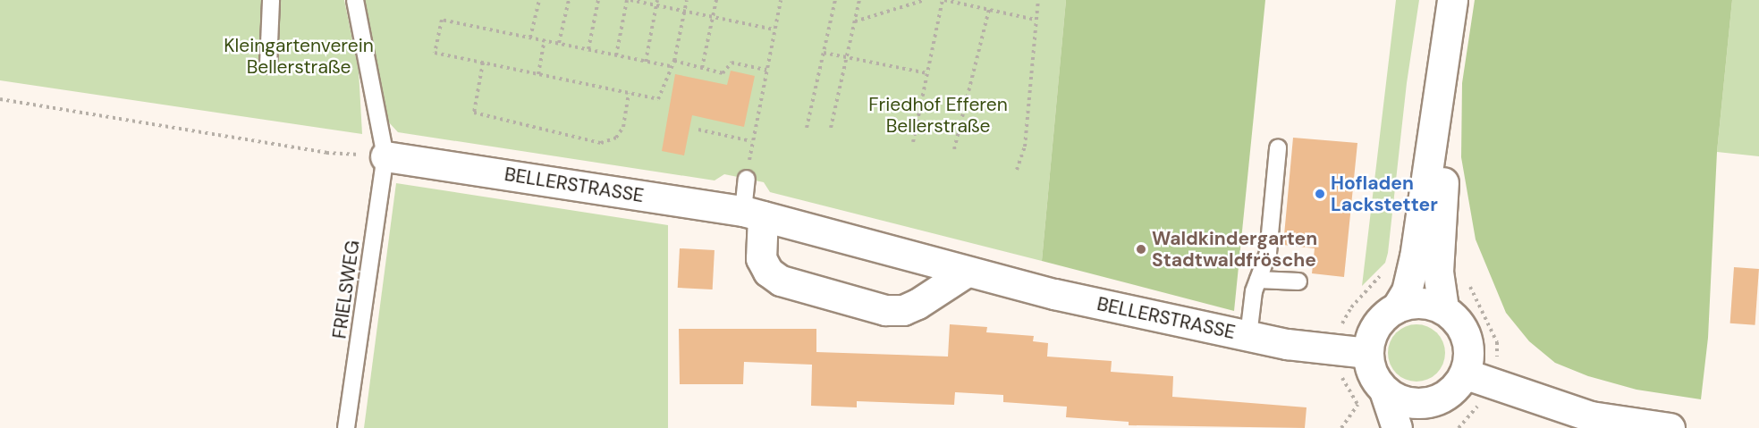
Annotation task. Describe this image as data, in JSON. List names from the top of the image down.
{
  "streets": {
    "street": ["BELLERSTRASSE"],
    "lane": ["FRIELSWEG"]
  },
  "crossings": [
    ["BELLERSTRASSE", "FRIELSWEG"]
  ],
  "parks": ["Kleingartenverein Bellerstraße", "Friedhof Efferen Bellerstraße"],
  "places": ["Hofladen Lackstetter", "Waldkindergarten Stadtwaldfrösche"]
}
